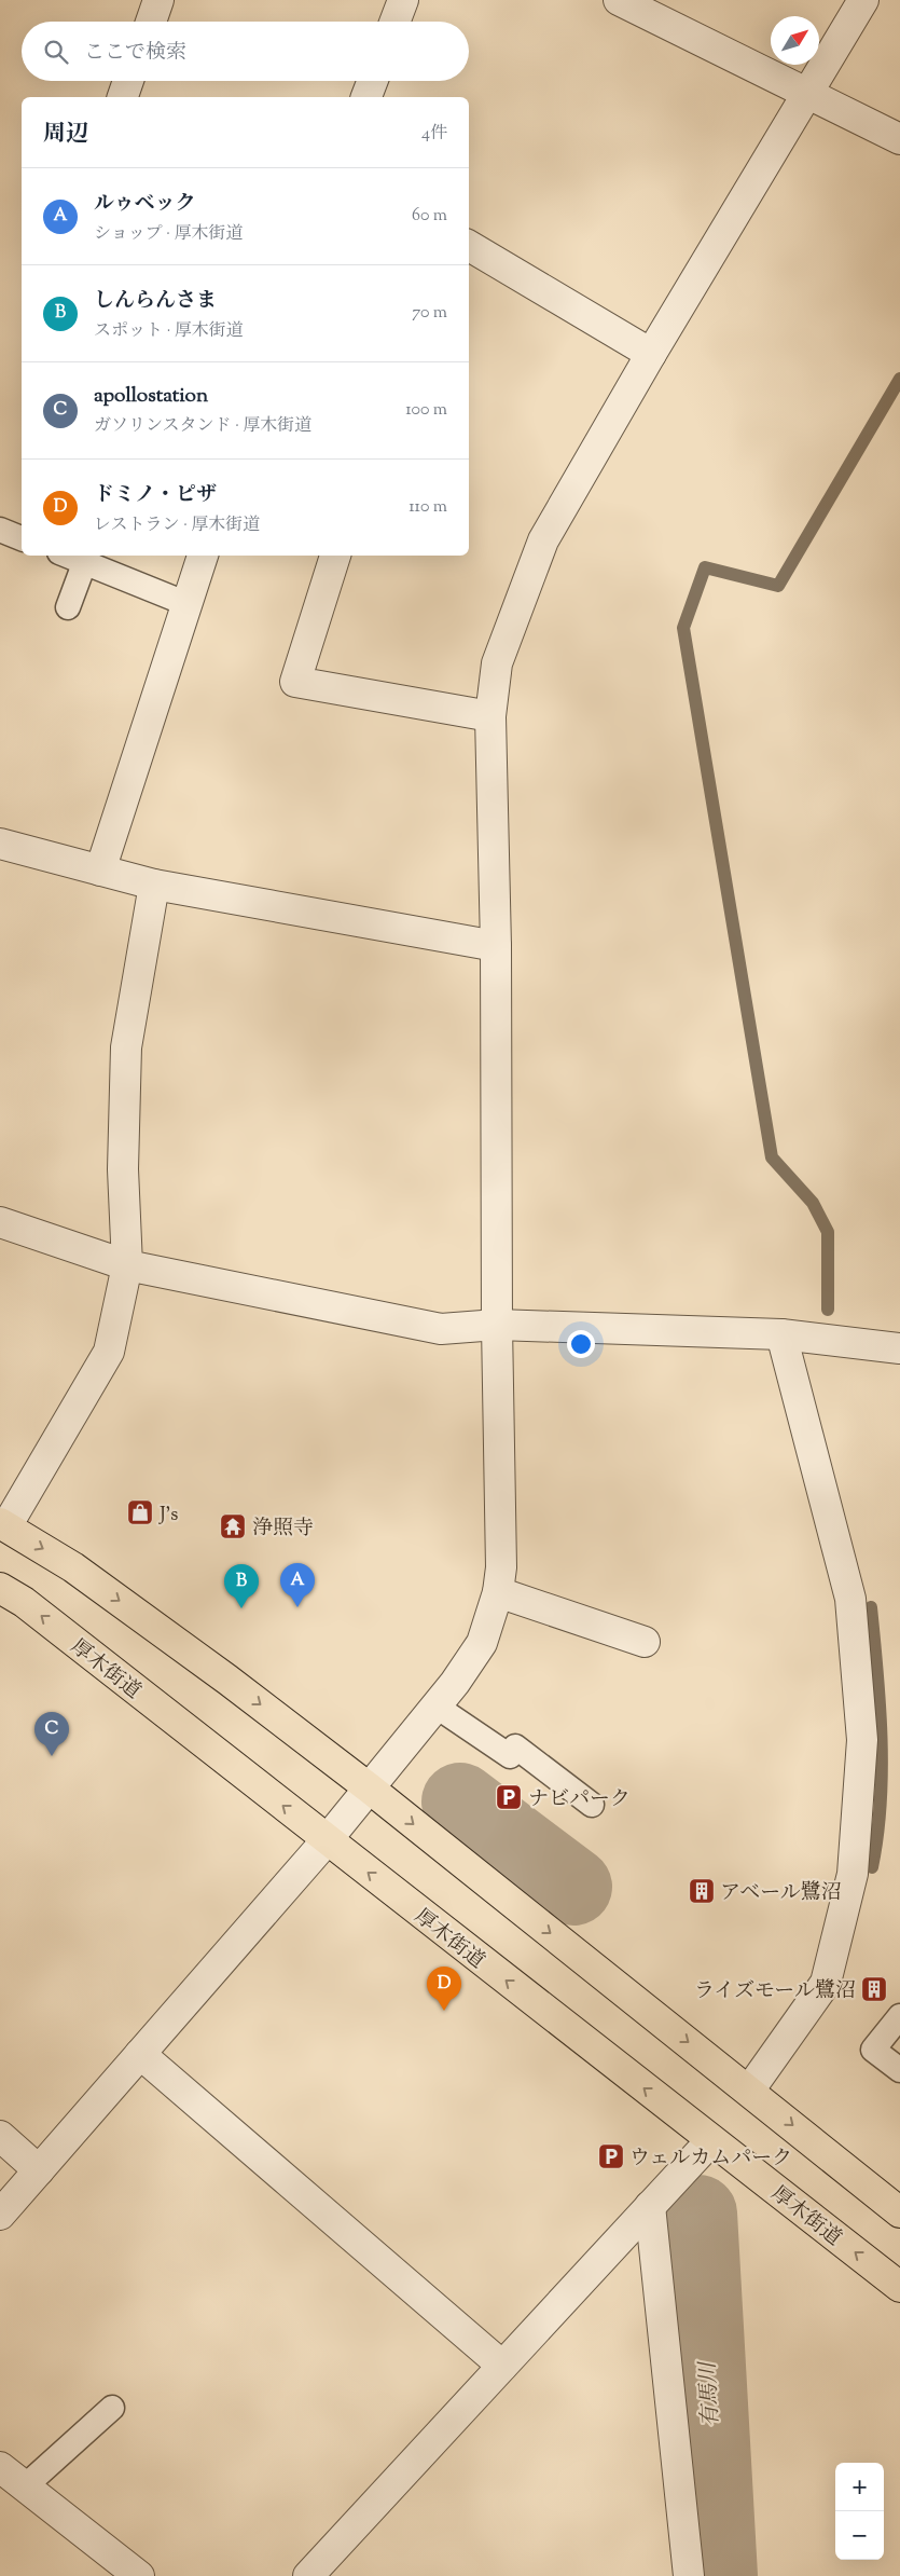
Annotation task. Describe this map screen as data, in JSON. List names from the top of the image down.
{
  "streets": {
    "highway": ["厚木街道"]
  },
  "water": ["有馬川"],
  "places": {
    "shop": ["J's"],
    "temple": ["浄照寺"],
    "parking": ["ナビパーク", "ウェルカムパーク"],
    "building": ["アベール鷺沼", "ライズモール鷺沼"]
  },
  "north": "top right",
  "page": {
    "search": "ここで検索",
    "heading": ["周辺", "4件"],
    "list": [
      {
        "mark": "A",
        "name": "ルゥベック",
        "note": "ショップ · 厚木街道",
        "value": "60 m"
      },
      {
        "mark": "B",
        "name": "しんらんさま",
        "note": "スポット · 厚木街道",
        "value": "70 m"
      },
      {
        "mark": "C",
        "name": "apollostation",
        "note": "ガソリンスタンド · 厚木街道",
        "value": "100 m"
      },
      {
        "mark": "D",
        "name": "ドミノ・ピザ",
        "note": "レストラン · 厚木街道",
        "value": "110 m"
      }
    ],
    "pins": [
      "A",
      "B",
      "C",
      "D"
    ],
    "map_buttons": ["+", "−"]
  }
}
